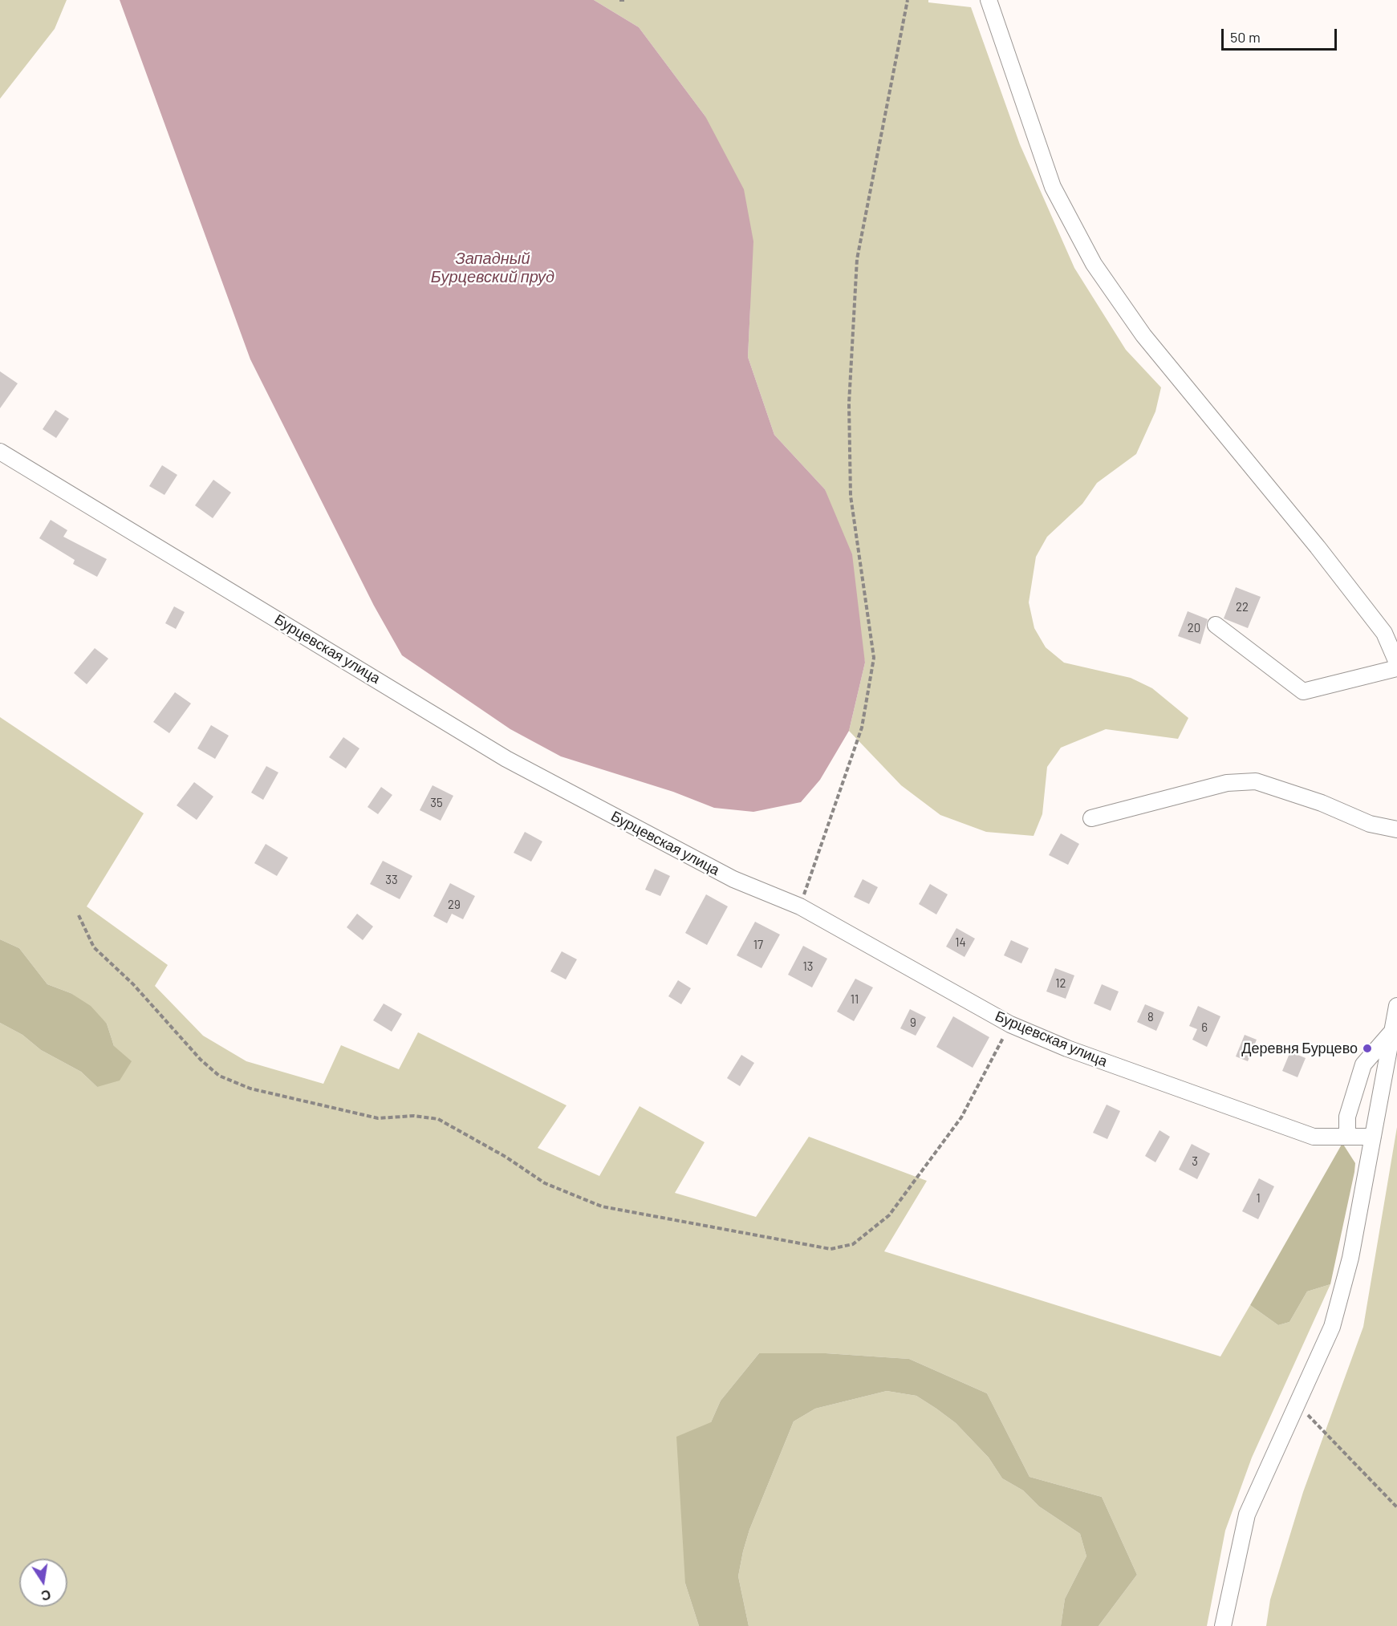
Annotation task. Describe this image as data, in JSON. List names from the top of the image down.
{
  "streets": {
    "street": ["Бурцевская улица"]
  },
  "water": ["Западный Бурцевский пруд"],
  "places": ["Деревня Бурцево"],
  "house_numbers": [
    "22",
    "20",
    "35",
    "33",
    "29",
    "14",
    "17",
    "13",
    "12",
    "11",
    "8",
    "9",
    "6",
    "3",
    "1"
  ],
  "scale_bar": "50 m",
  "north": "bottom"
}
